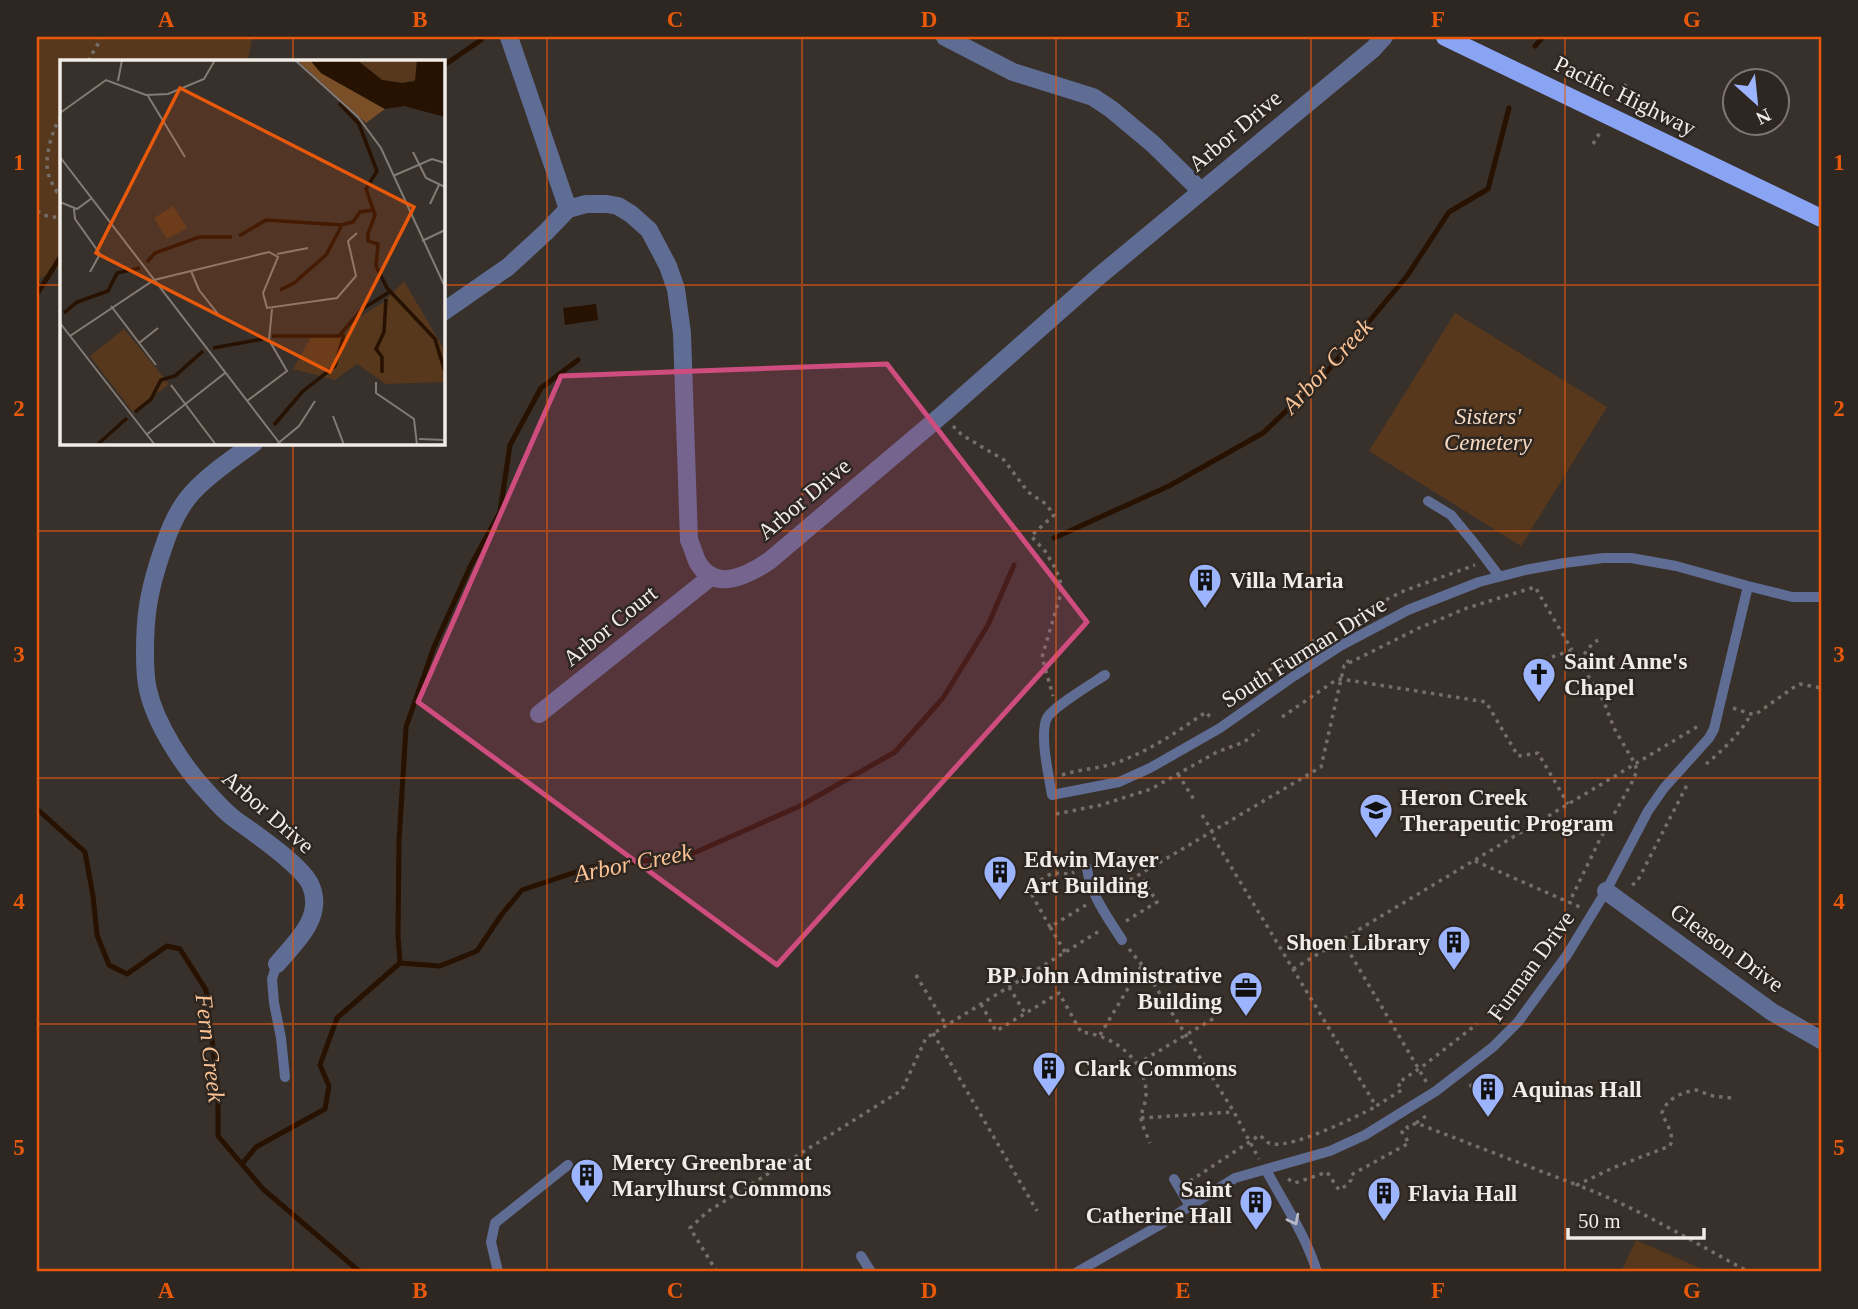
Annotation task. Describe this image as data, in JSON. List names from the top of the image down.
{
  "streets": {
    "main road": ["Pacific Highway"],
    "street": ["Arbor Drive", "Arbor Court", "Gleason Drive"],
    "lane": ["South Furman Drive", "Furman Drive"]
  },
  "crossings": [
    ["Arbor Drive", "Arbor Court"],
    ["South Furman Drive", "Furman Drive"],
    ["Gleason Drive", "Furman Drive"]
  ],
  "water": ["Arbor Creek", "Fern Creek"],
  "parks": ["Sisters' Cemetery"],
  "places": {
    "building": [
      "Villa Maria",
      "Edwin Mayer Art Building",
      "Shoen Library",
      "Clark Commons",
      "Aquinas Hall",
      "Mercy Greenbrae at Marylhurst Commons",
      "Flavia Hall",
      "Saint Catherine Hall"
    ],
    "church": ["Saint Anne's Chapel"],
    "school or university": ["Heron Creek Therapeutic Program"],
    "office": ["BP John Administrative Building"]
  },
  "scale_bar": "50 m",
  "north": "bottom right",
  "grid": {
    "columns": [
      "A",
      "B",
      "C",
      "D",
      "E",
      "F",
      "G"
    ],
    "rows": [
      "1",
      "2",
      "3",
      "4",
      "5"
    ]
  }
}
